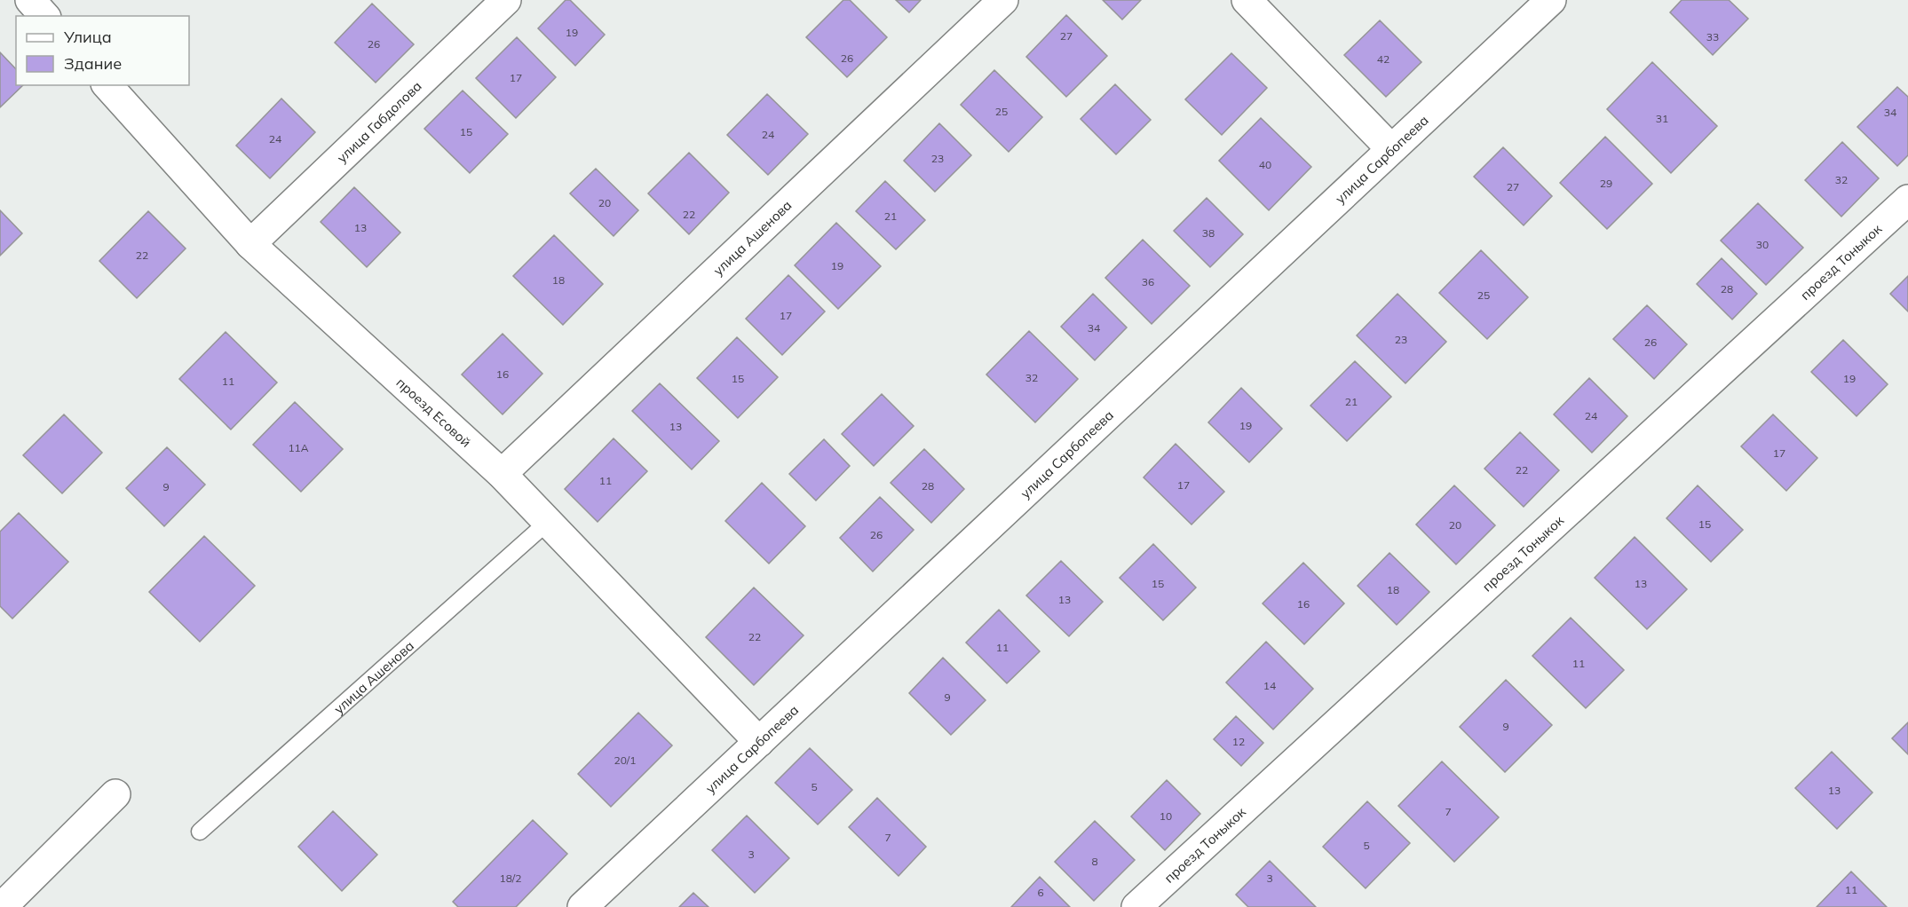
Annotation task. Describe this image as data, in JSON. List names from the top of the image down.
{
  "streets": {
    "street": [
      "улица Габдолова",
      "улица Сарбопеева",
      "улица Ашенова",
      "проезд Тоныкок",
      "проезд Есовой"
    ]
  },
  "crossings": [
    ["улица Габдолова", "проезд Есовой"],
    ["улица Сарбопеева", "проезд Есовой"],
    ["улица Ашенова", "проезд Есовой"]
  ],
  "house_numbers": [
    "19",
    "27",
    "33",
    "26",
    "26",
    "42",
    "17",
    "25",
    "34",
    "31",
    "15",
    "24",
    "24",
    "23",
    "40",
    "32",
    "29",
    "27",
    "20",
    "22",
    "21",
    "13",
    "38",
    "30",
    "22",
    "19",
    "18",
    "36",
    "28",
    "25",
    "17",
    "34",
    "23",
    "26",
    "16",
    "32",
    "15",
    "19",
    "11",
    "21",
    "24",
    "19",
    "13",
    "11А",
    "17",
    "22",
    "11",
    "17",
    "28",
    "9",
    "15",
    "20",
    "26",
    "15",
    "13",
    "18",
    "13",
    "16",
    "22",
    "11",
    "11",
    "14",
    "9",
    "9",
    "12",
    "20/1",
    "5",
    "13",
    "7",
    "10",
    "7",
    "5",
    "3",
    "8",
    "18/2",
    "3",
    "11",
    "6"
  ],
  "legend": ["Улица", "Здание"]
}
